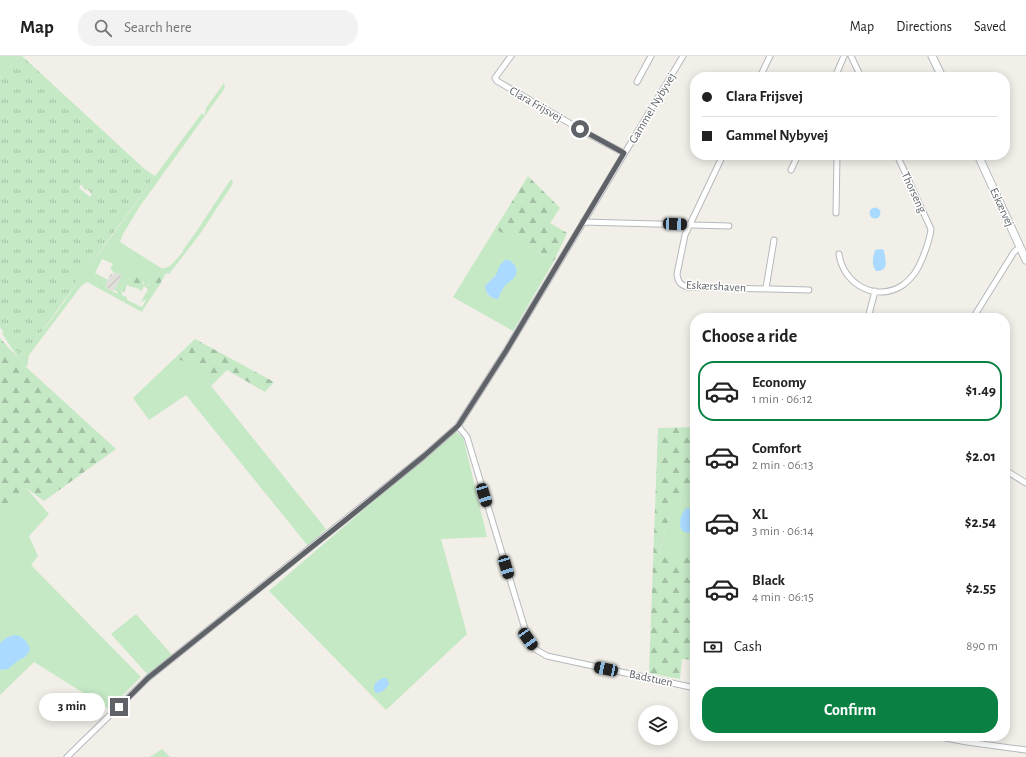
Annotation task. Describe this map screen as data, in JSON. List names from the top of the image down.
{
  "streets": {
    "street": [
      "Clara Frijsvej",
      "Gammel Nybyvej",
      "Thorseng",
      "Eskærvej",
      "Eskærshaven",
      "Badstuen"
    ]
  },
  "crossings": [
    ["Clara Frijsvej", "Gammel Nybyvej"],
    ["Gammel Nybyvej", "Badstuen"]
  ],
  "page": {
    "header": "Map",
    "search": "Search here",
    "nav": ["Map", "Directions", "Saved"],
    "banner": ["Clara Frijsvej", "Gammel Nybyvej"],
    "heading": "Choose a ride",
    "list": [
      {
        "name": "Economy",
        "note": "1 min · 06:12",
        "value": "$1.49"
      },
      {
        "name": "Comfort",
        "note": "2 min · 06:13",
        "value": "$2.01"
      },
      {
        "name": "XL",
        "note": "3 min · 06:14",
        "value": "$2.54"
      },
      {
        "name": "Black",
        "note": "4 min · 06:15",
        "value": "$2.55"
      }
    ],
    "pay": ["Cash", "890 m"],
    "buttons": "Confirm",
    "bubble": "3 min"
  }
}
